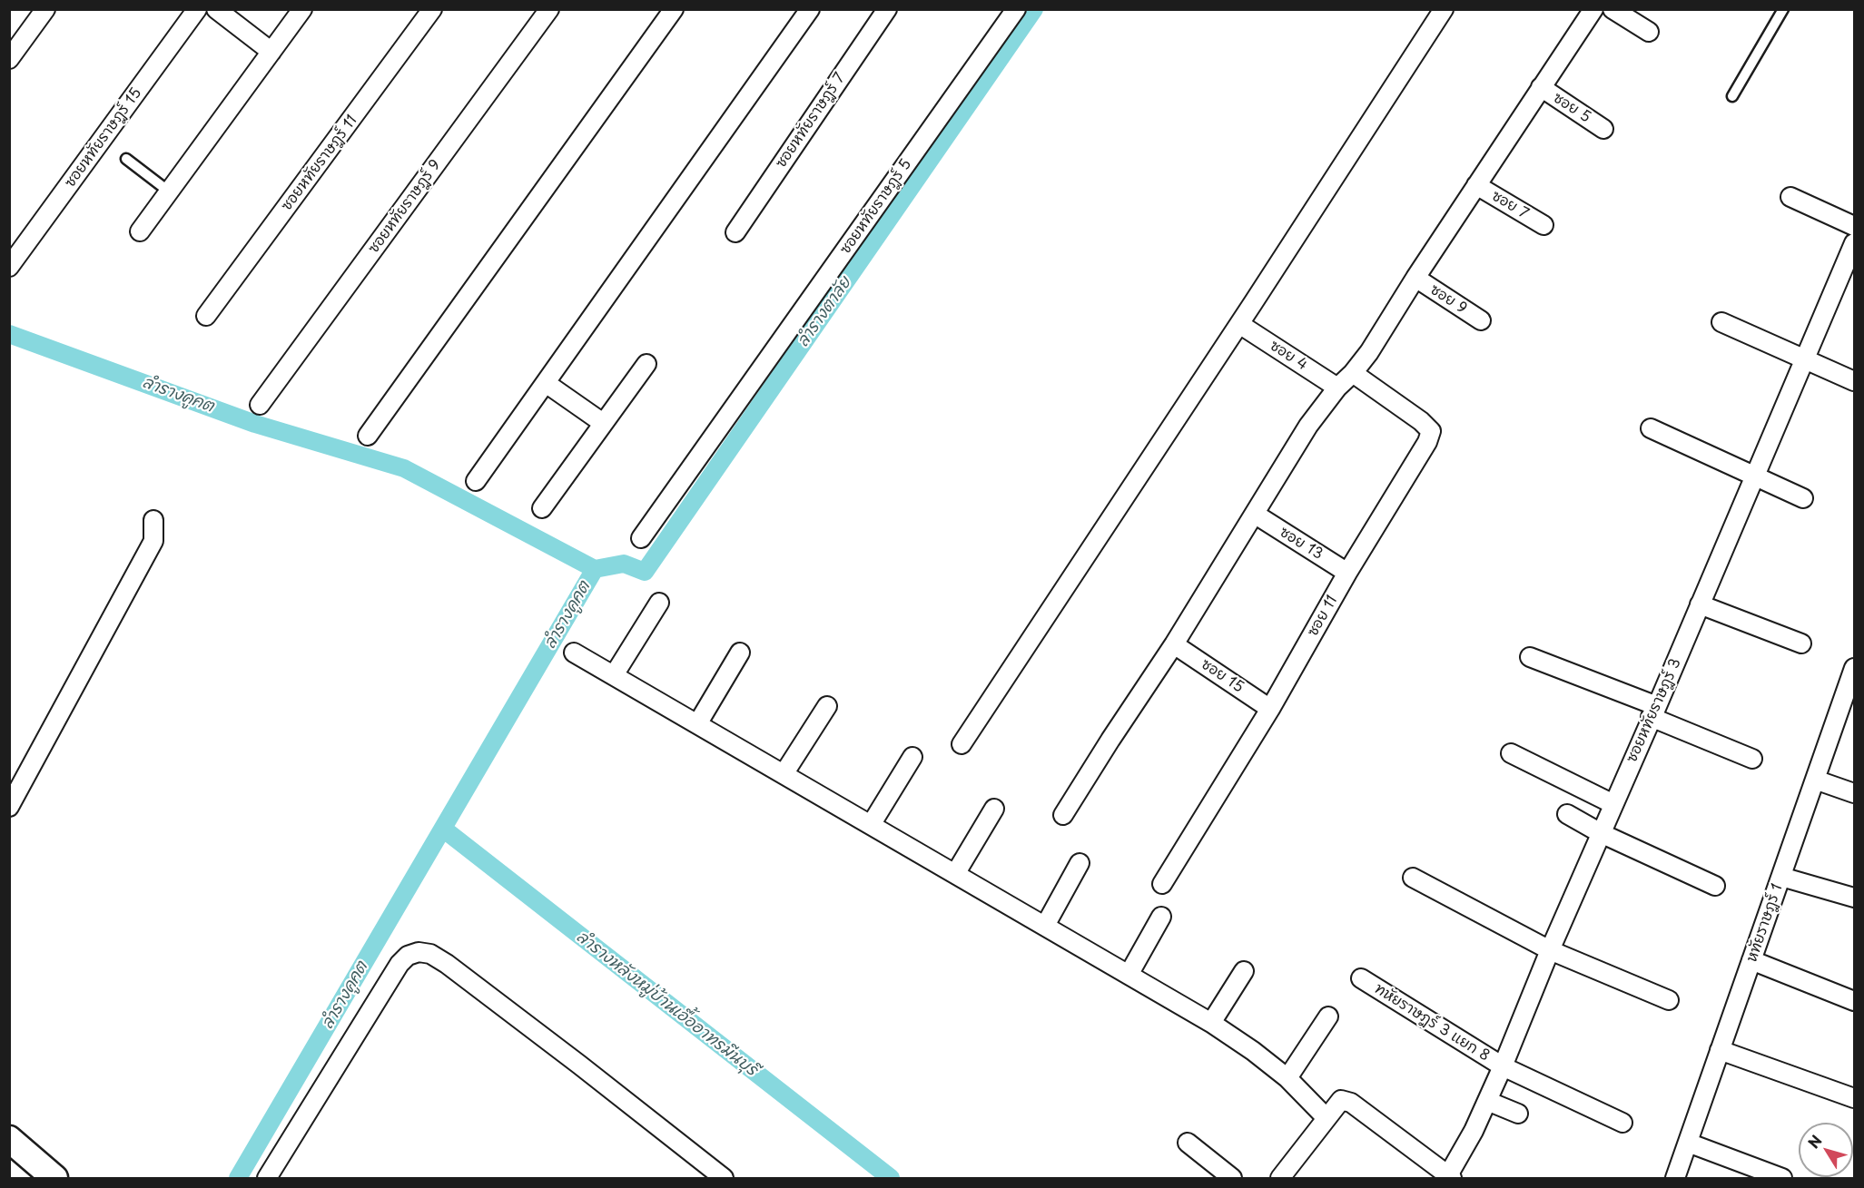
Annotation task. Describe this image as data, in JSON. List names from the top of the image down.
{
  "streets": {
    "street": [
      "ซอย 5",
      "ซอยหทัยราษฎร์ 7",
      "ซอยหทัยราษฎร์ 15",
      "ซอยหทัยราษฎร์ 11",
      "ซอย 7",
      "ซอยหทัยราษฎร์ 9",
      "ซอยหทัยราษฎร์ 5",
      "ซอย 9",
      "ซอย 4",
      "ซอย 13",
      "ซอย 11",
      "ซอย 15",
      "ซอยหทัยราษฎร์ 3",
      "หทัยราษฎร์ 1",
      "ทหัยราษฎร์ 3 แยก 8"
    ]
  },
  "crossings": [
    ["ซอย 13", "ซอย 11"],
    ["ซอย 11", "ซอย 15"],
    ["ซอยหทัยราษฎร์ 3", "ทหัยราษฎร์ 3 แยก 8"]
  ],
  "water": ["ลำรางตาลัย", "ลำรางคูคต", "ลำรางหลังหมู่บ้านเอื้ออาทรมีนบุรี"],
  "north": "top left"
}
